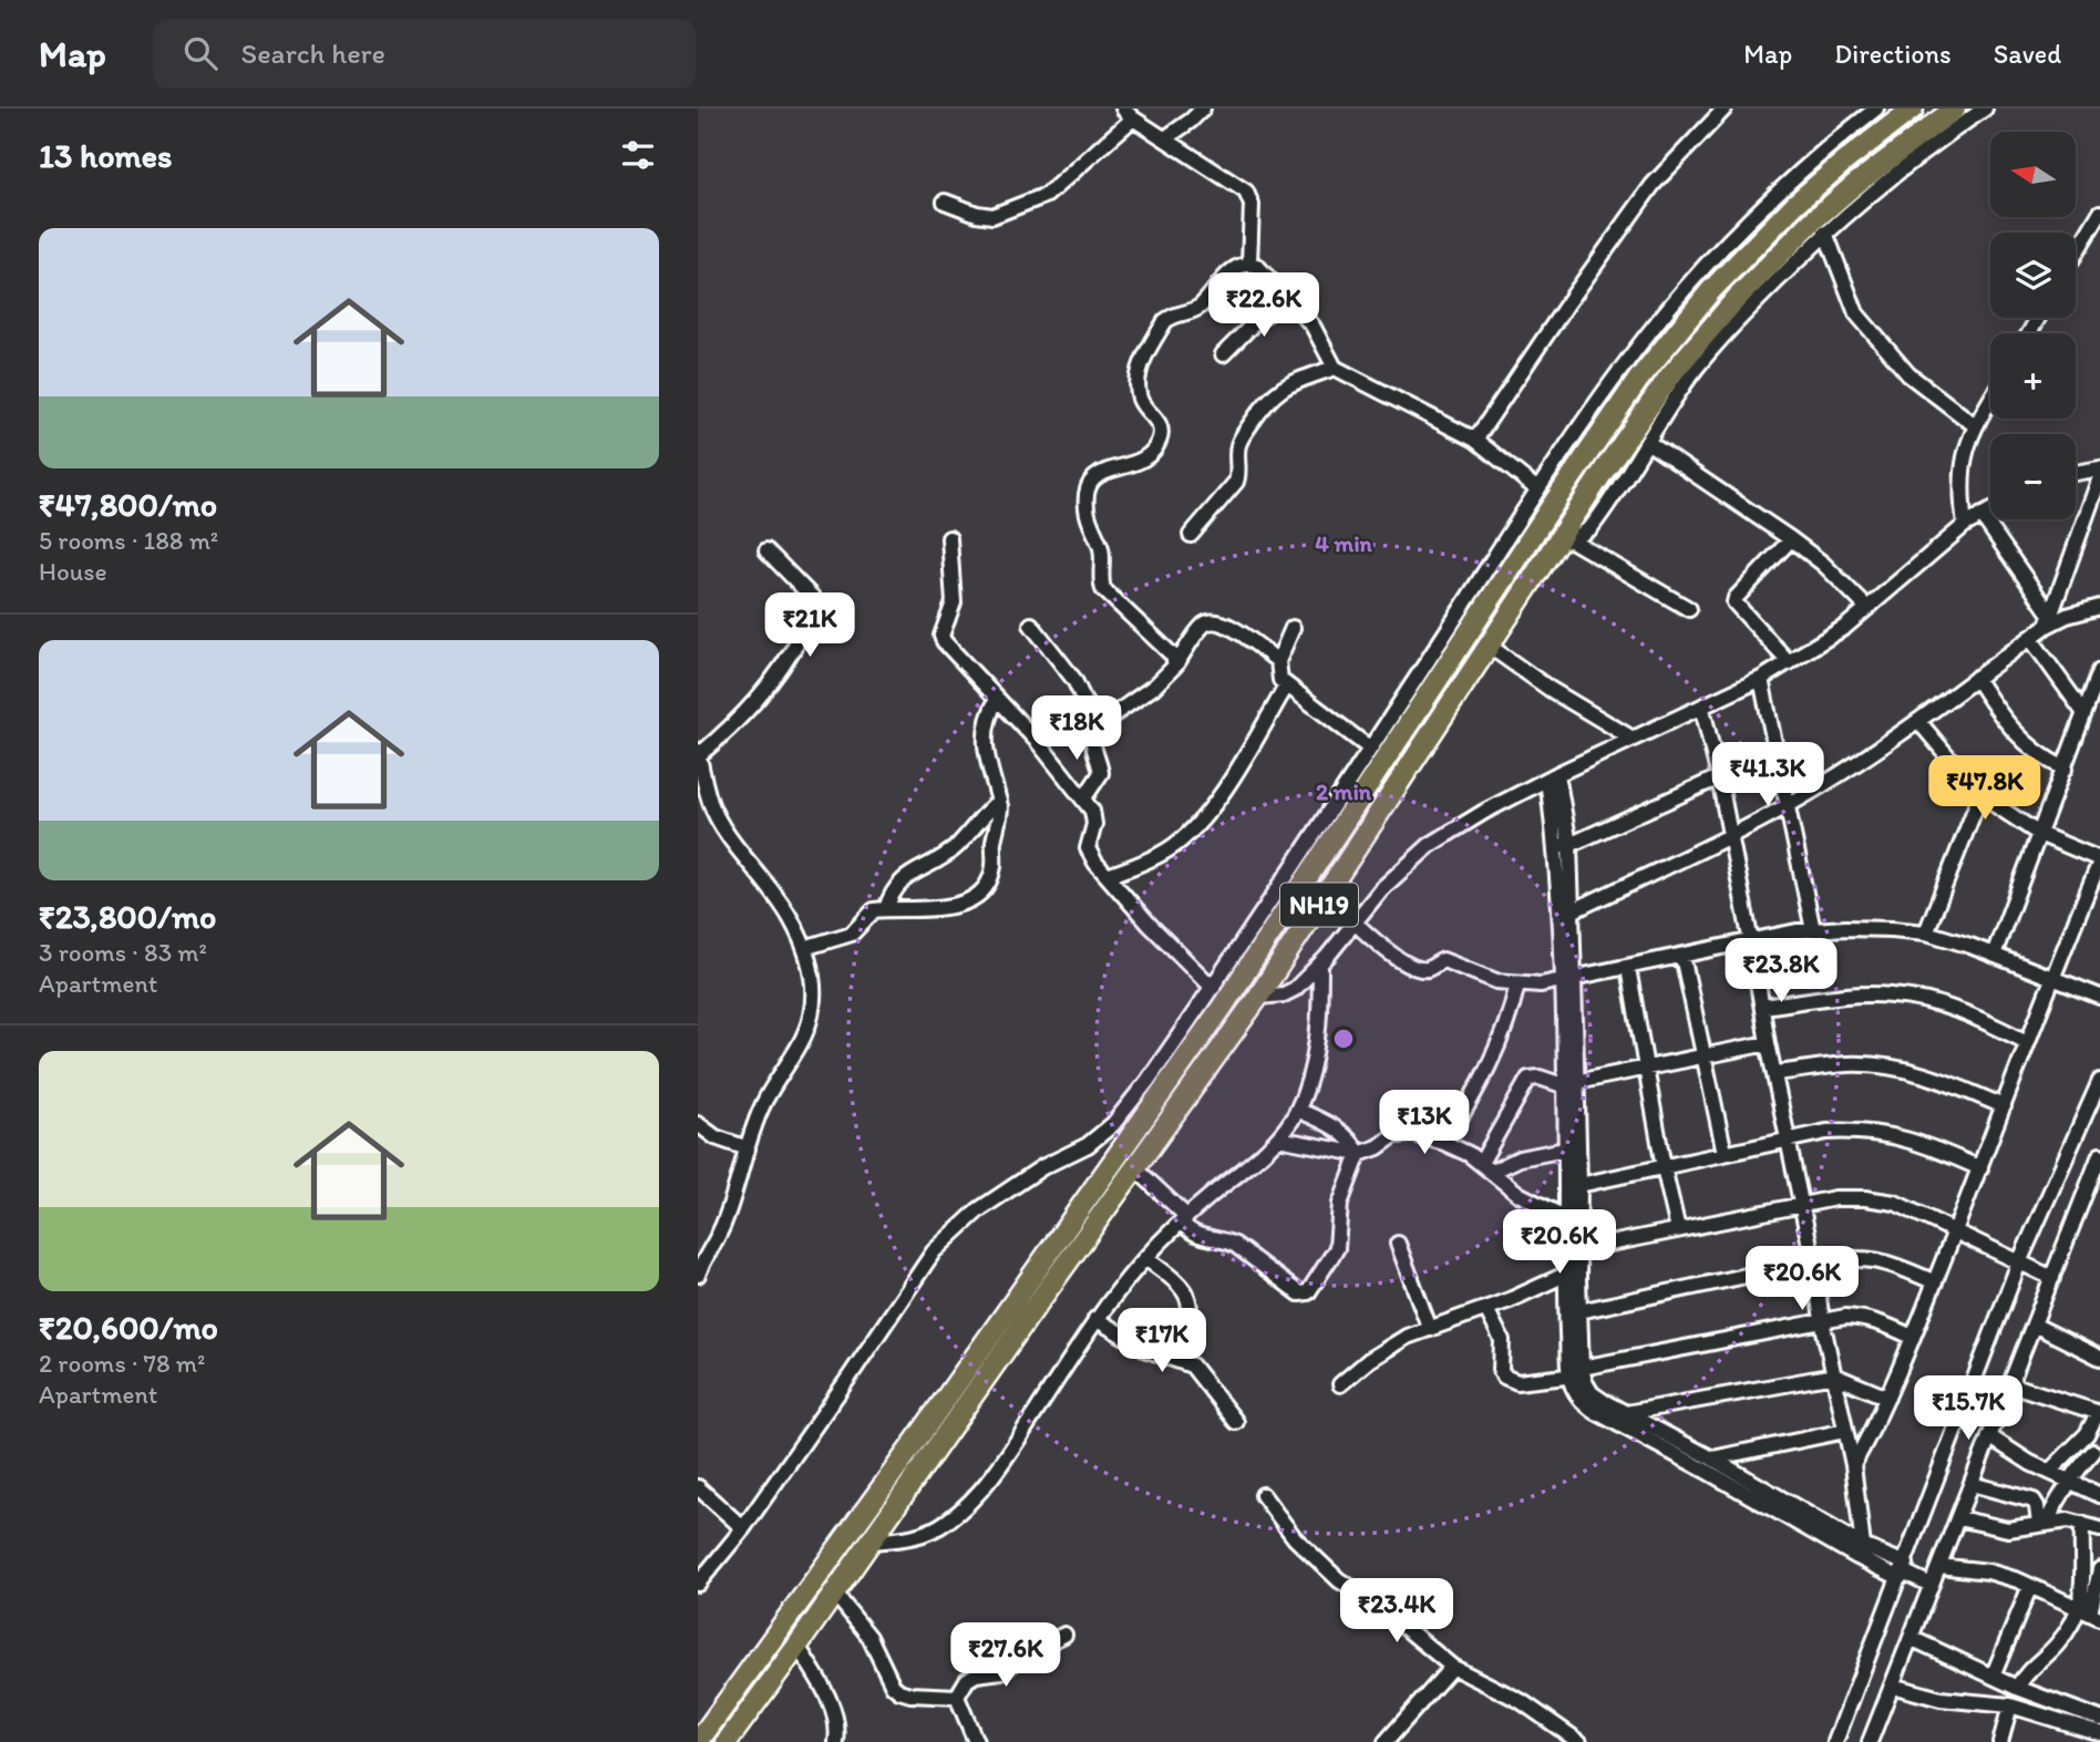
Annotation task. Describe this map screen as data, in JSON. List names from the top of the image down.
{
  "streets": {
    "highway": ["NH19"]
  },
  "north": "left",
  "page": {
    "header": "Map",
    "search": "Search here",
    "nav": ["Map", "Directions", "Saved"],
    "heading": "13 homes",
    "map_buttons": ["+", "−"],
    "list": [
      {
        "name": "₹47,800/mo",
        "note": "5 rooms · 188 m² · House"
      },
      {
        "name": "₹23,800/mo",
        "note": "3 rooms · 83 m² · Apartment"
      },
      {
        "name": "₹20,600/mo",
        "note": "2 rooms · 78 m² · Apartment"
      }
    ],
    "price": [
      "₹22.6K",
      "₹21K",
      "₹18K",
      "₹41.3K",
      "₹47.8K",
      "₹23.8K",
      "₹13K",
      "₹20.6K",
      "₹20.6K",
      "₹17K",
      "₹15.7K",
      "₹23.4K",
      "₹27.6K"
    ]
  },
  "rings": ["4 min", "2 min"]
}
